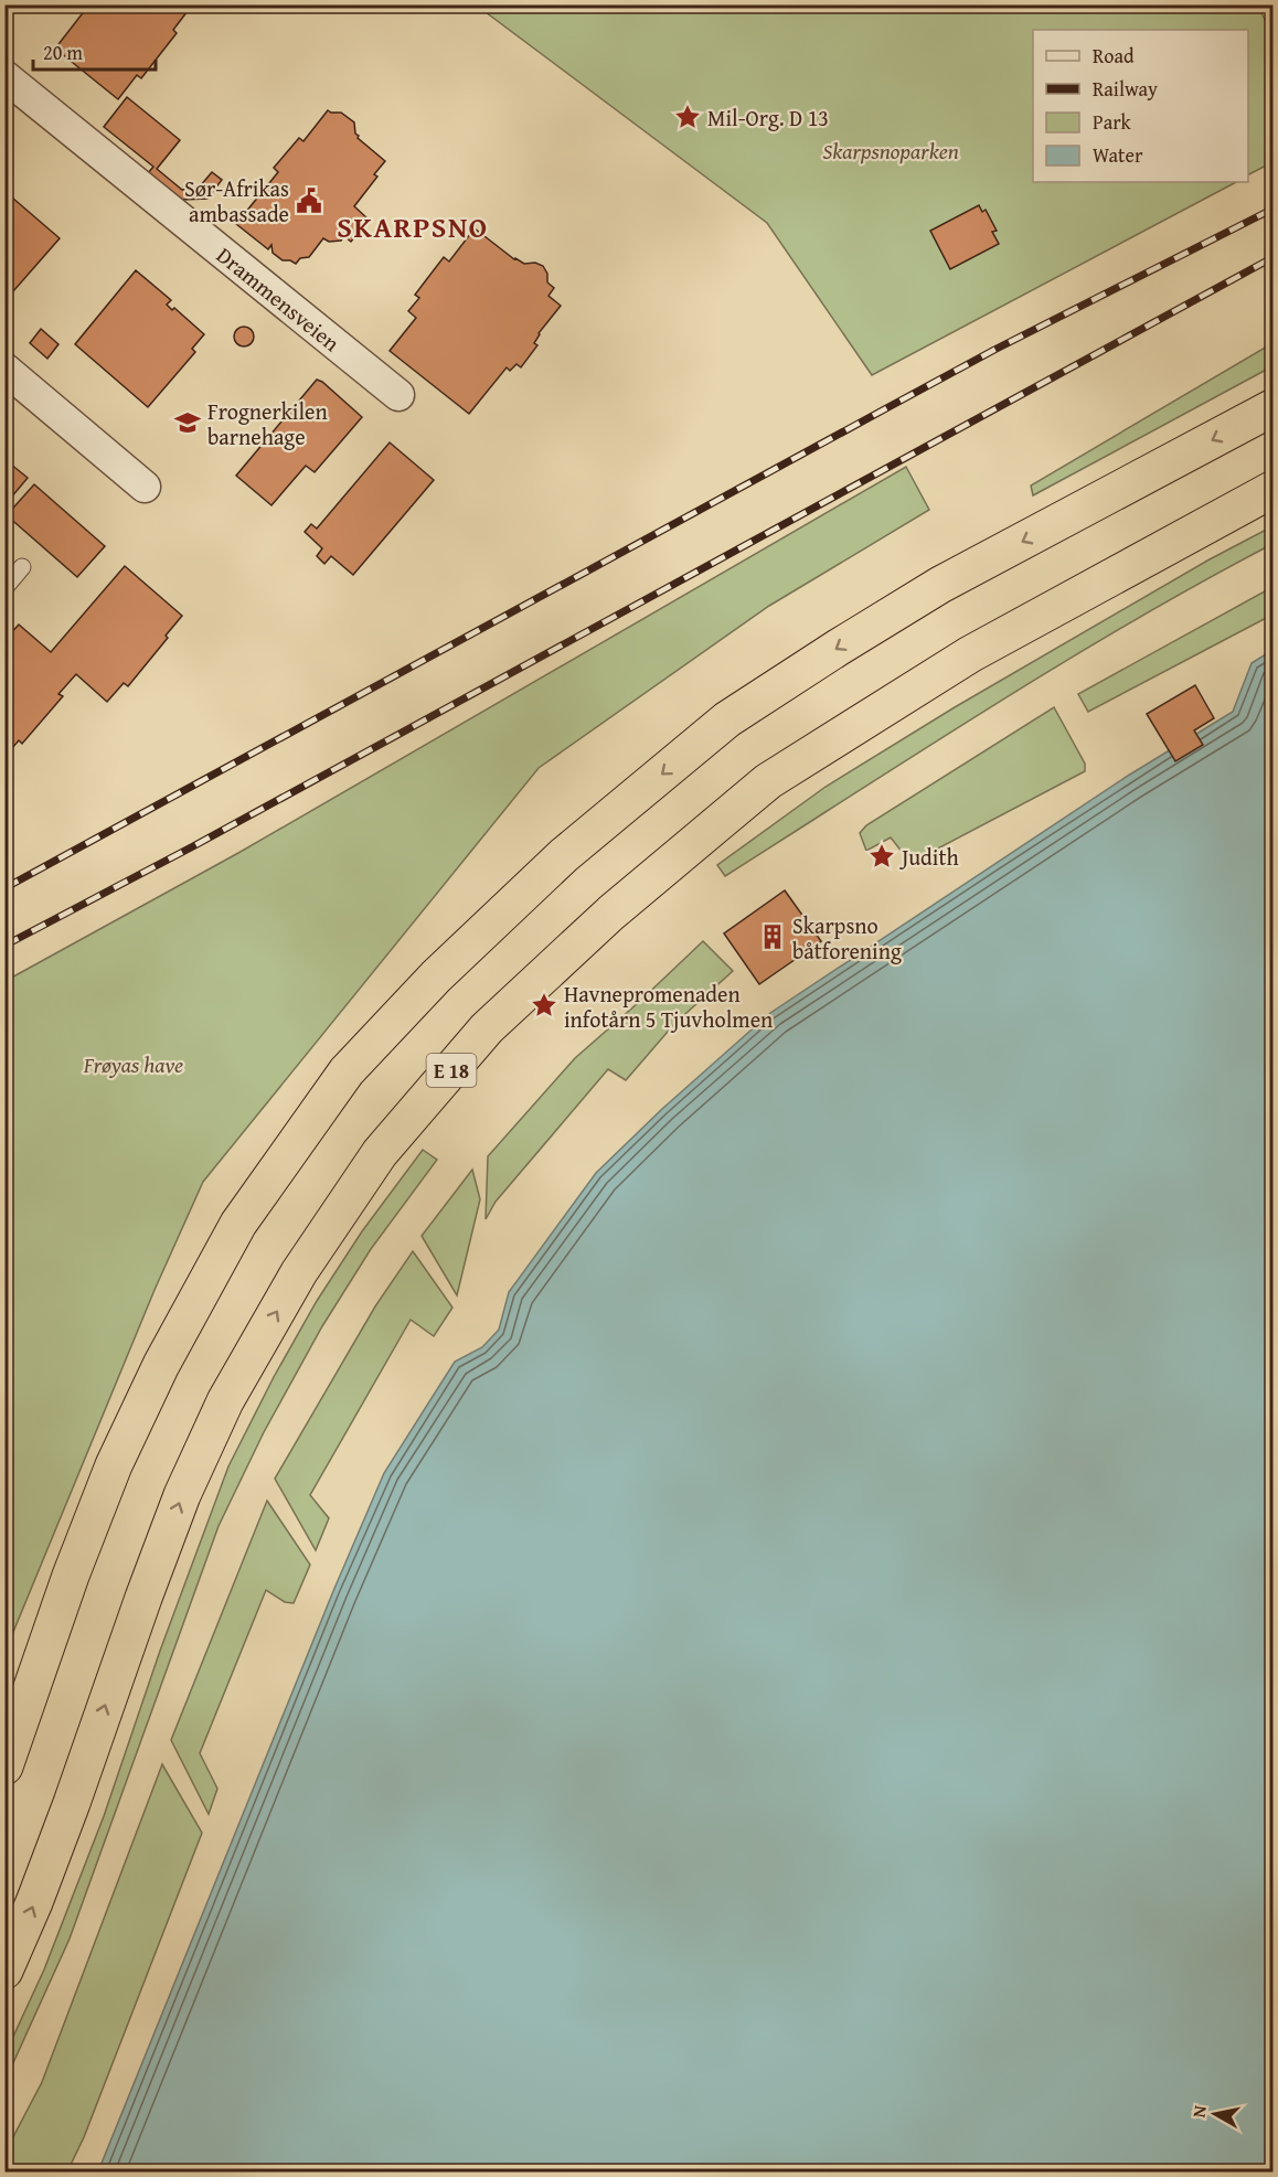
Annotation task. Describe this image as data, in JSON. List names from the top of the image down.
{
  "streets": {
    "highway": ["E 18"],
    "street": ["Drammensveien"]
  },
  "districts": ["SKARPSNO"],
  "parks": ["Skarpsnoparken", "Frøyas have"],
  "places": {
    "place": ["Mil-Org. D 13", "Judith", "Havnepromenaden infotårn 5 Tjuvholmen"],
    "public building": ["Sør-Afrikas ambassade"],
    "school or university": ["Frognerkilen barnehage"],
    "building": ["Skarpsno båtforening"]
  },
  "legend": [
    "Road",
    "Railway",
    "Park",
    "Water"
  ],
  "scale_bar": "20 m",
  "north": "left"
}
